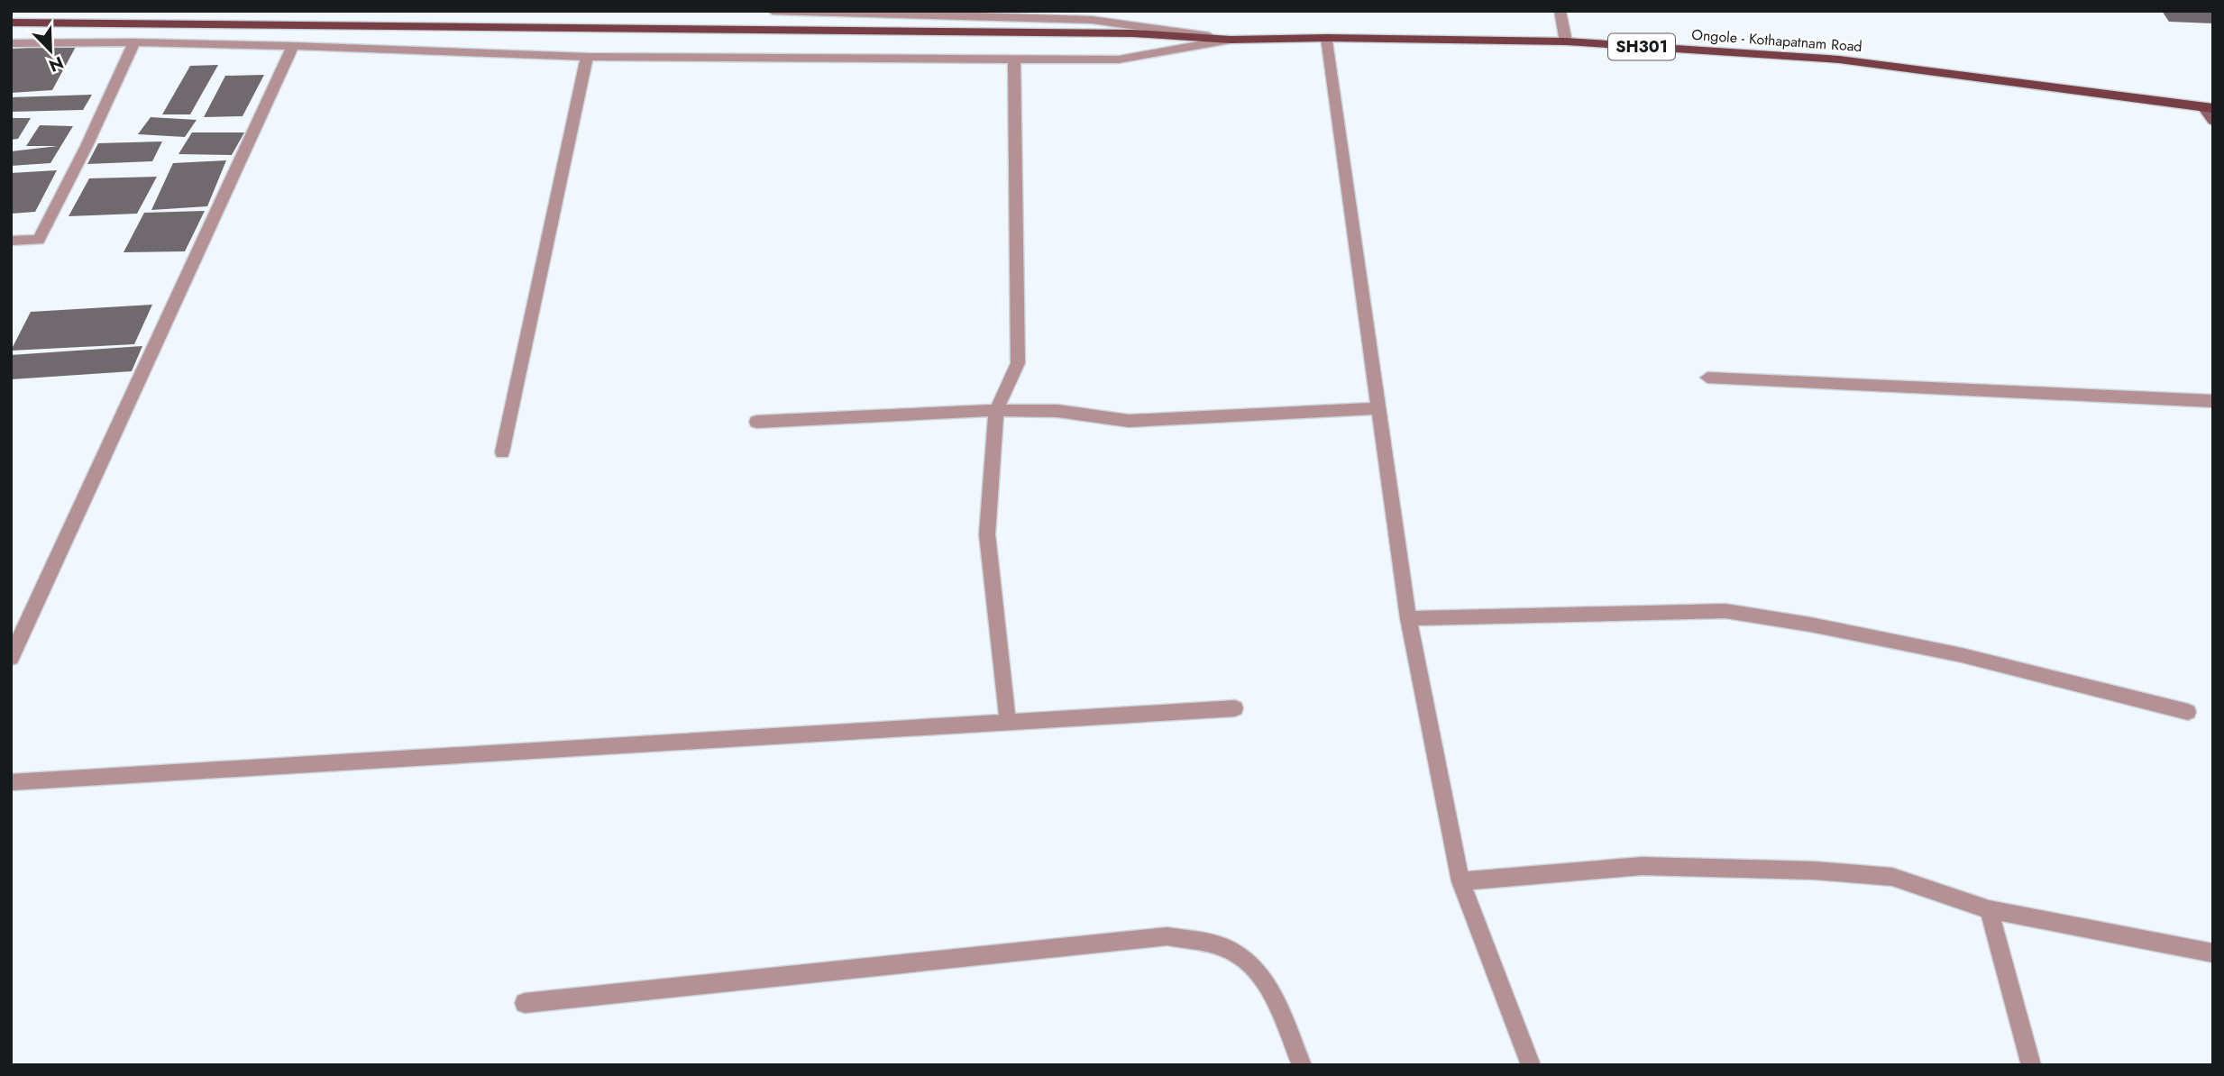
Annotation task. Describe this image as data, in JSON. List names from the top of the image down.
{
  "streets": {
    "main road": ["Ongole - Kothapatnam Road", "SH301"]
  },
  "north": "bottom right"
}
